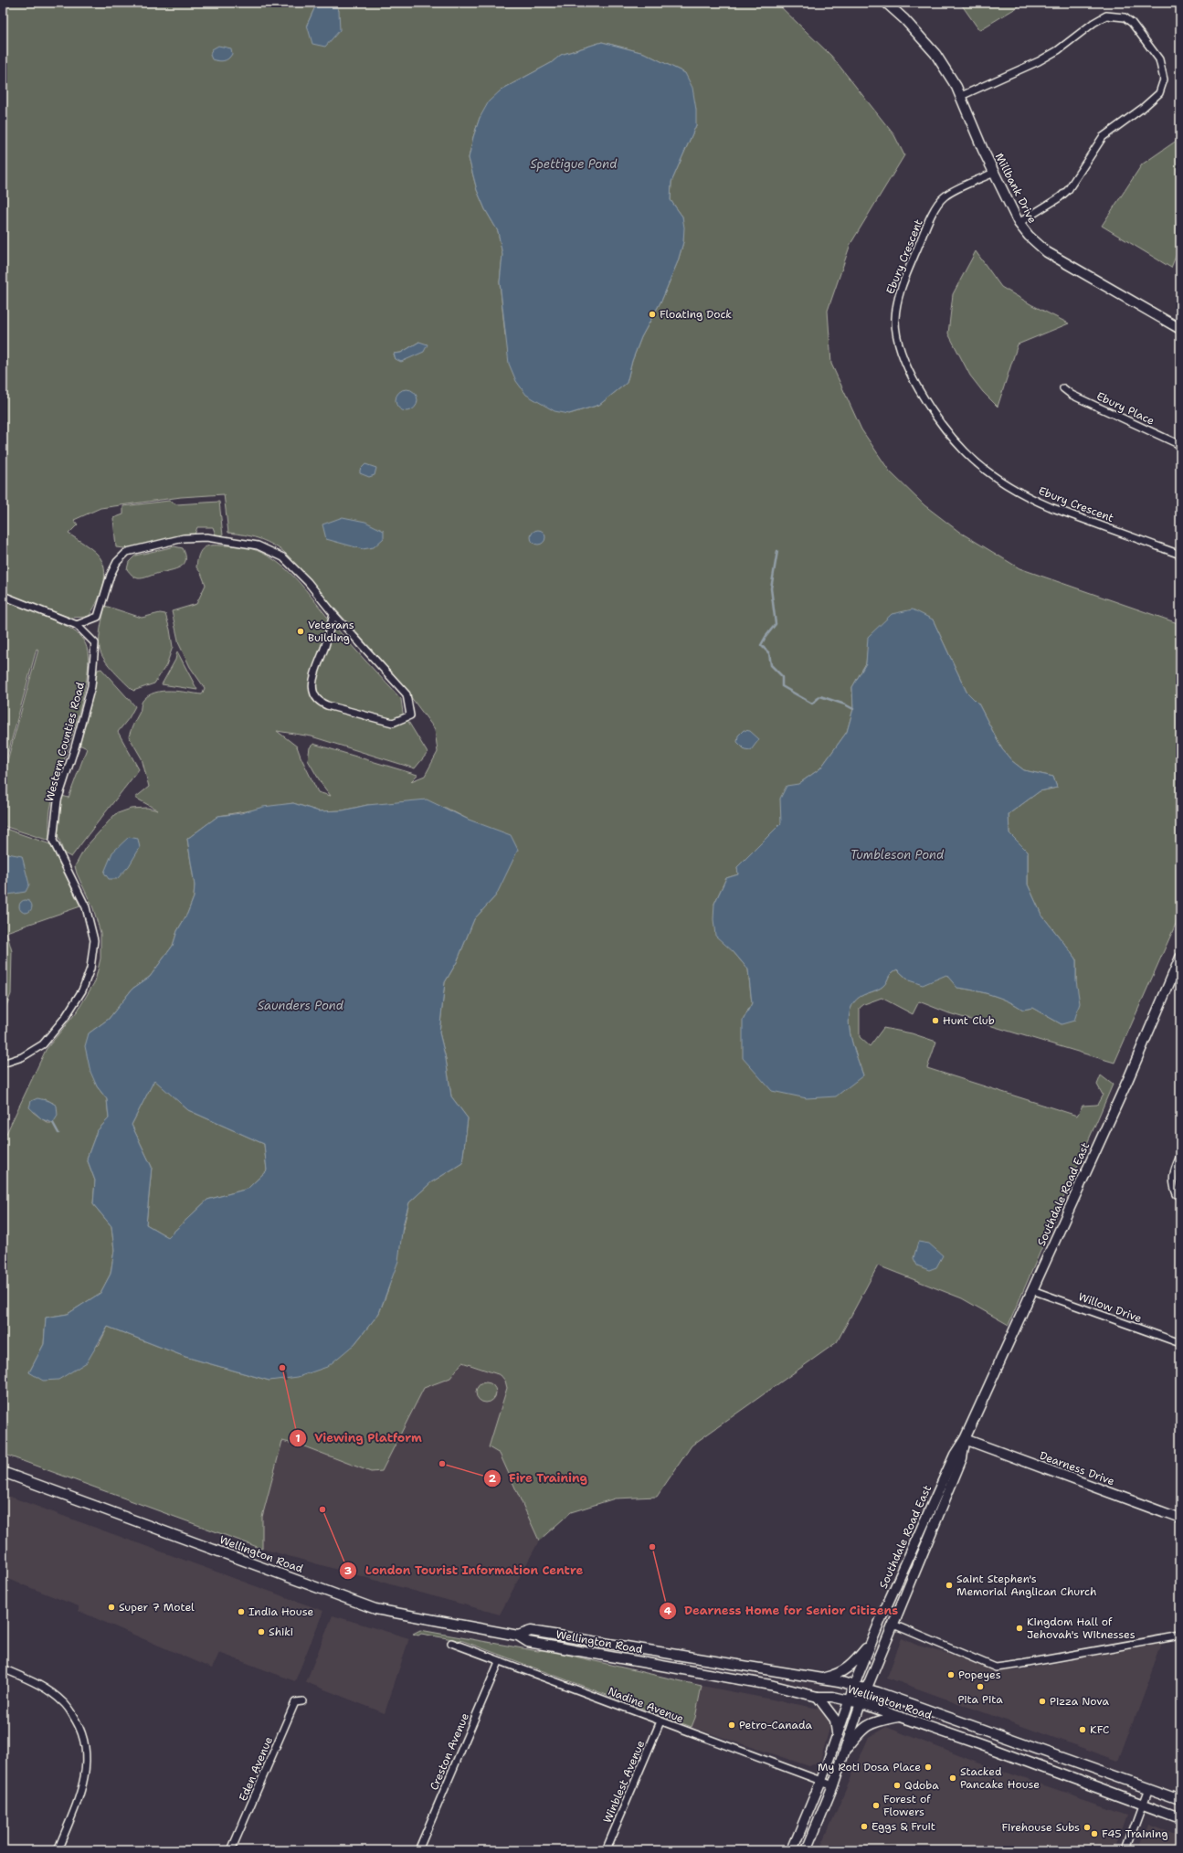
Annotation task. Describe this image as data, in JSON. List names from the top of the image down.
{
  "streets": {
    "main road": [
      "Millbank Drive",
      "Southdale Road East",
      "Dearness Drive",
      "Wellington Road"
    ],
    "street": [
      "Ebury Crescent",
      "Ebury Place",
      "Western Counties Road",
      "Willow Drive",
      "Nadine Avenue",
      "Creston Avenue",
      "Eden Avenue",
      "Winblest Avenue"
    ]
  },
  "crossings": [
    ["Millbank Drive", "Ebury Crescent"],
    ["Southdale Road East", "Willow Drive"],
    ["Southdale Road East", "Dearness Drive"],
    ["Southdale Road East", "Wellington Road"],
    ["Southdale Road East", "Nadine Avenue"],
    ["Nadine Avenue", "Creston Avenue"],
    ["Nadine Avenue", "Winblest Avenue"]
  ],
  "water": ["Spettigue Pond", "Tumbleson Pond", "Saunders Pond"],
  "places": [
    "Floating Dock",
    "Veterans Building",
    "Hunt Club",
    "Viewing Platform",
    "Fire Training",
    "London Tourist Information Centre",
    "Dearness Home for Senior Citizens",
    "Saint Stephen's Memorial Anglican Church",
    "Super 7 Motel",
    "India House",
    "Kingdom Hall of Jehovah's Witnesses",
    "Shiki",
    "Popeyes",
    "Pita Pita",
    "Pizza Nova",
    "Petro-Canada",
    "KFC",
    "My Roti Dosa Place",
    "Stacked Pancake House",
    "Qdoba",
    "Forest of Flowers",
    "Eggs & Fruit",
    "Firehouse Subs",
    "F45 Training"
  ]
}
